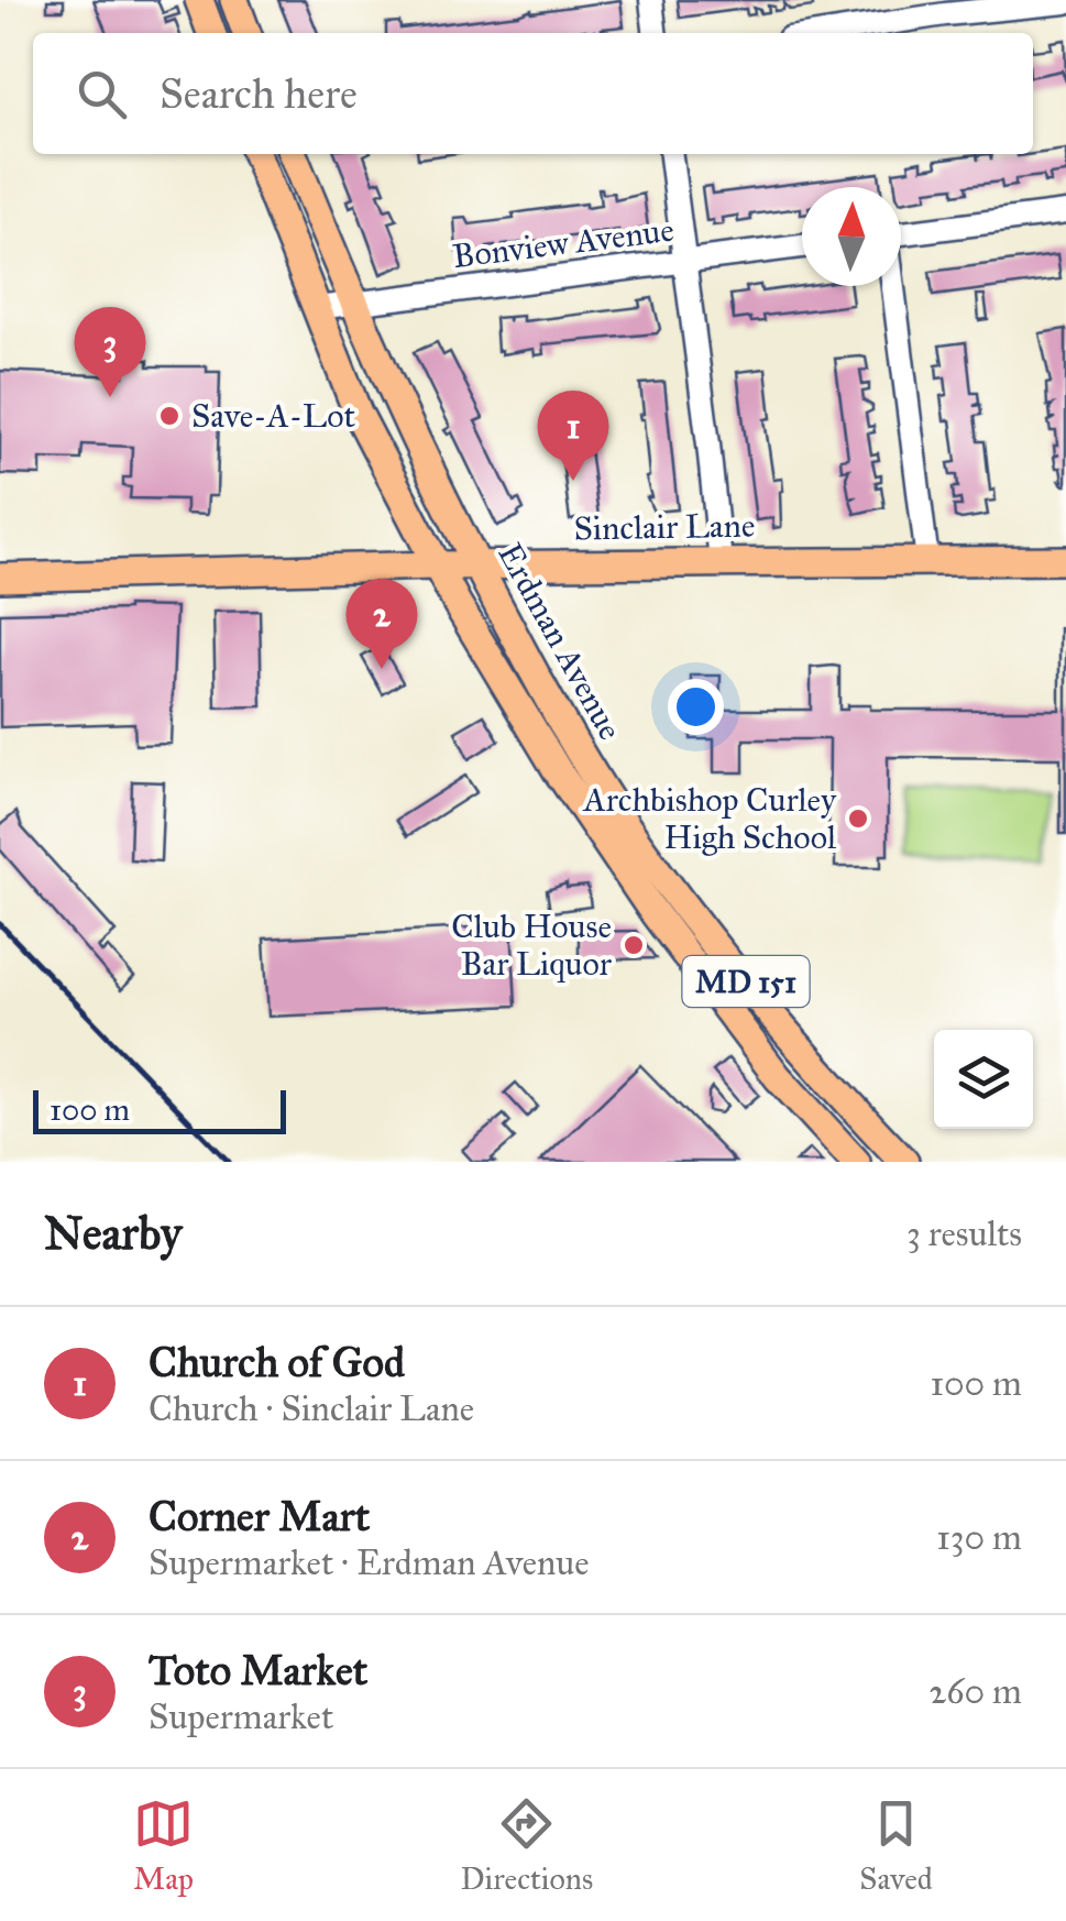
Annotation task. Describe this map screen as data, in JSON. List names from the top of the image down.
{
  "streets": {
    "main road": ["Sinclair Lane", "Erdman Avenue", "MD 151"],
    "street": ["Bonview Avenue"]
  },
  "crossings": [
    ["Bonview Avenue", "Erdman Avenue"],
    ["Sinclair Lane", "Erdman Avenue"]
  ],
  "places": ["Save-A-Lot", "Archbishop Curley High School", "Club House Bar Liquor"],
  "scale_bar": "100 m",
  "north": "top",
  "page": {
    "search": "Search here",
    "pins": ["3", "1", "2"],
    "scale": "100 m",
    "heading": ["Nearby", "3 results"],
    "list": [
      {
        "mark": "1",
        "name": "Church of God",
        "note": "Church · Sinclair Lane",
        "value": "100 m"
      },
      {
        "mark": "2",
        "name": "Corner Mart",
        "note": "Supermarket · Erdman Avenue",
        "value": "130 m"
      },
      {
        "mark": "3",
        "name": "Toto Market",
        "note": "Supermarket",
        "value": "260 m"
      }
    ],
    "nav": ["Map", "Directions", "Saved"]
  }
}
